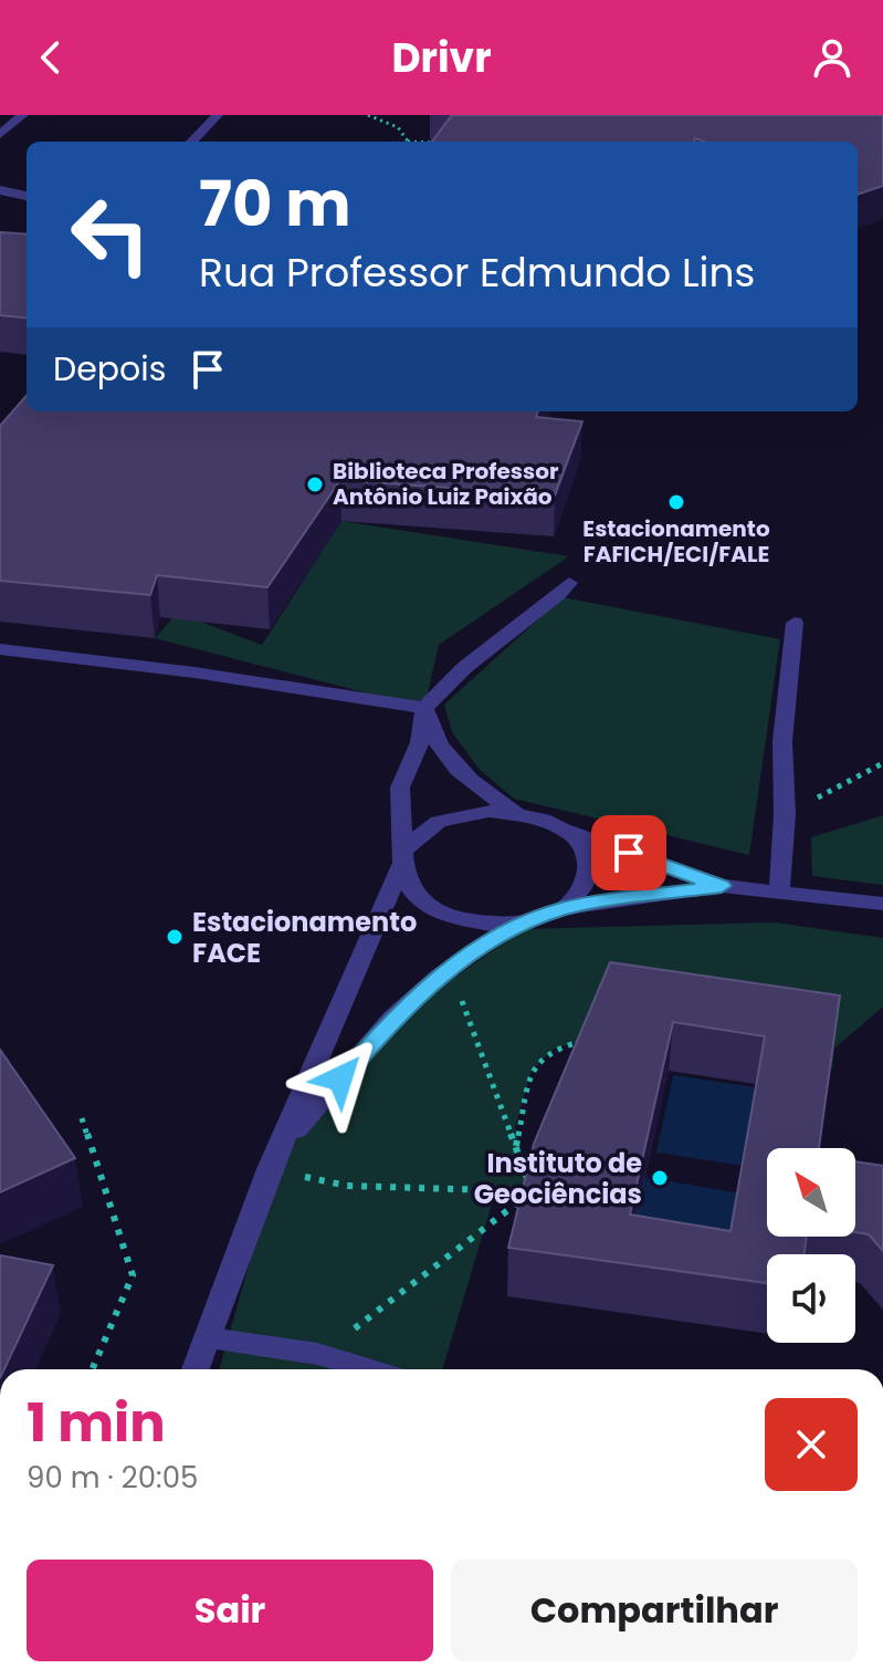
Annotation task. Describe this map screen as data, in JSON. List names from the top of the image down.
{
  "places": [
    "Biblioteca Professor Antônio Luiz Paixão",
    "Estacionamento FAFICH/ECI/FALE",
    "Estacionamento FACE",
    "Instituto de Geociências"
  ],
  "north": "top left",
  "page": {
    "header": "Drivr",
    "turn": ["70 m", "Rua Professor Edmundo Lins"],
    "then": "Depois",
    "heading": ["1 min", "90 m · 20:05"],
    "buttons": ["Sair", "Compartilhar"]
  }
}
